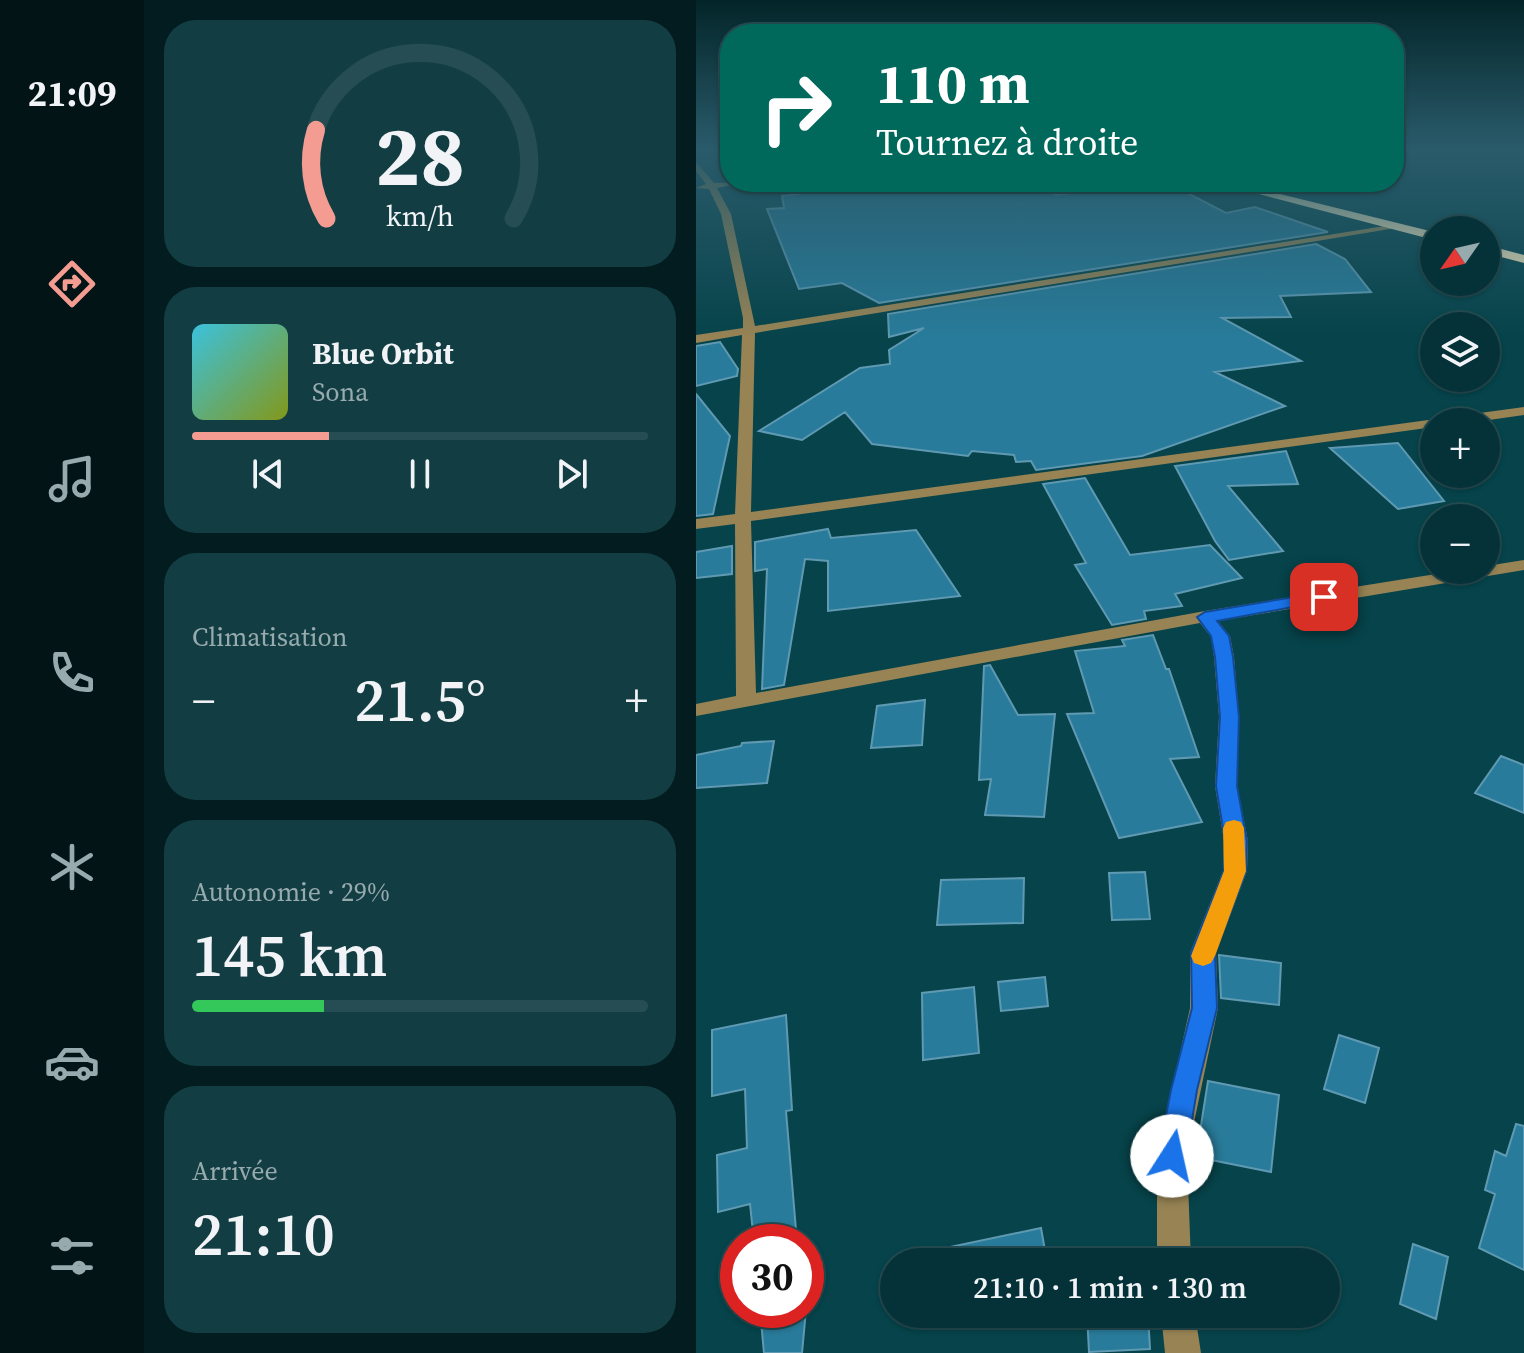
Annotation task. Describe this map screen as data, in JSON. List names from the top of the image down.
{
  "north": "bottom left",
  "page": {
    "tabs": "21:09",
    "turn": ["110 m", "Tournez à droite"],
    "map_buttons": ["+", "−"],
    "song": ["Blue Orbit", "Sona"],
    "tile": [
      "Climatisation",
      ["Autonomie · 29%", "145 km"],
      ["Arrivée", "21:10"]
    ],
    "heat": ["−", "21.5°", "+"],
    "limit": "30",
    "trip": "21:10 · 1 min · 130 m",
    "gauge": ["28", "km/h"]
  }
}
